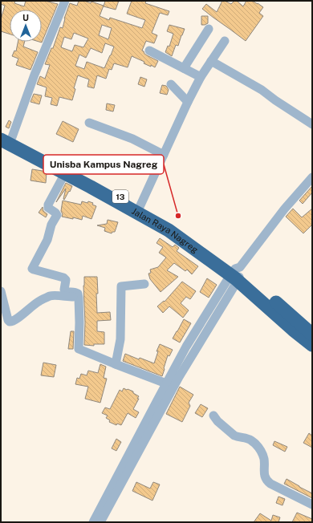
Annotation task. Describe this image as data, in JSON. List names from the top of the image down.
{
  "streets": {
    "highway": ["13", "Jalan Raya Nagreg"]
  },
  "places": ["Unisba Kampus Nagreg"],
  "north": "top"
}
